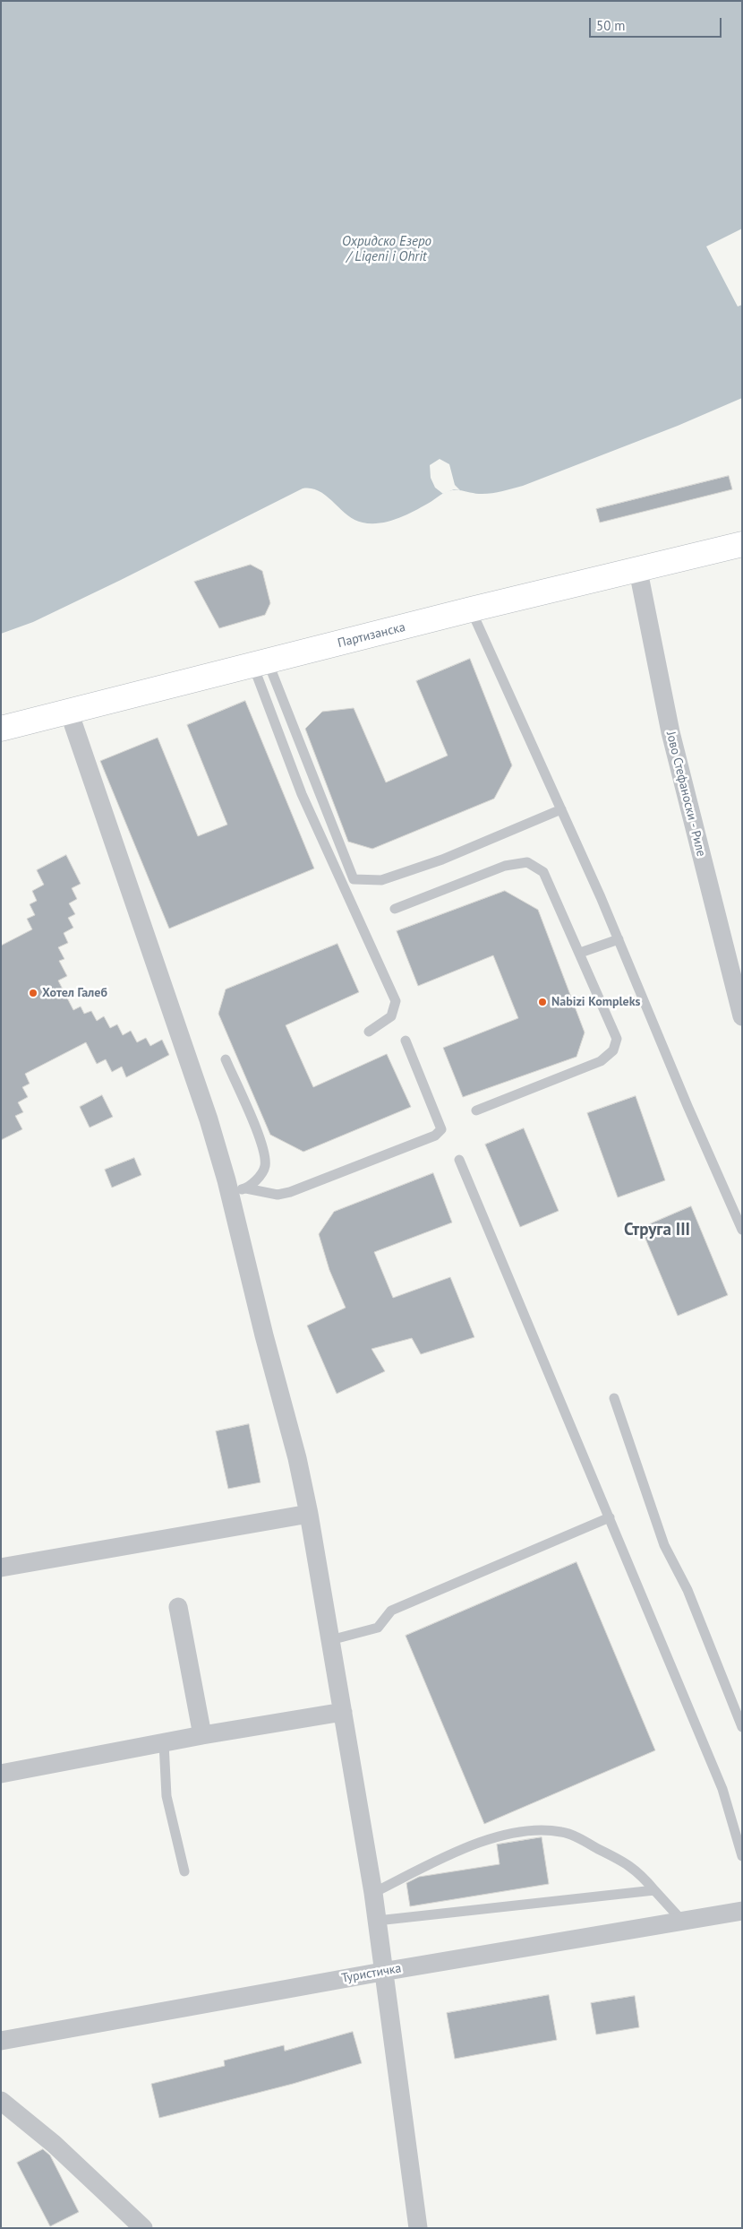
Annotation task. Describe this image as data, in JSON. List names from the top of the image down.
{
  "streets": {
    "main road": ["Партизанска"],
    "street": ["Јово Стефаноски - Риле", "Туристичка"]
  },
  "crossings": [
    ["Партизанска", "Јово Стефаноски - Риле"]
  ],
  "districts": ["Струга III"],
  "water": ["Охридско Езеро / Liqeni i Ohrit"],
  "places": ["Хотел Галеб", "Nabizi Kompleks"],
  "scale_bar": "50 m"
}
